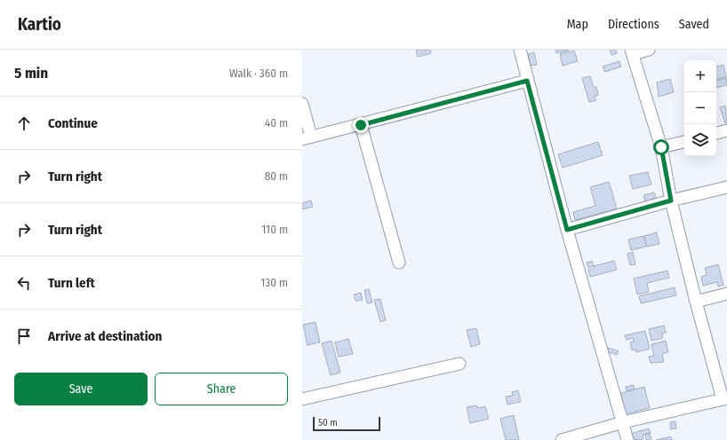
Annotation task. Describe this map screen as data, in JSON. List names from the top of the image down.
{
  "scale_bar": "50 m",
  "page": {
    "header": "Kartio",
    "nav": ["Map", "Directions", "Saved"],
    "heading": ["5 min", "Walk · 360 m"],
    "map_buttons": ["+", "−"],
    "list": [
      ["Continue", "40 m"],
      ["Turn right", "80 m"],
      ["Turn right", "110 m"],
      ["Turn left", "130 m"],
      "Arrive at destination"
    ],
    "buttons": ["Save", "Share"],
    "scale": "50 m"
  }
}
